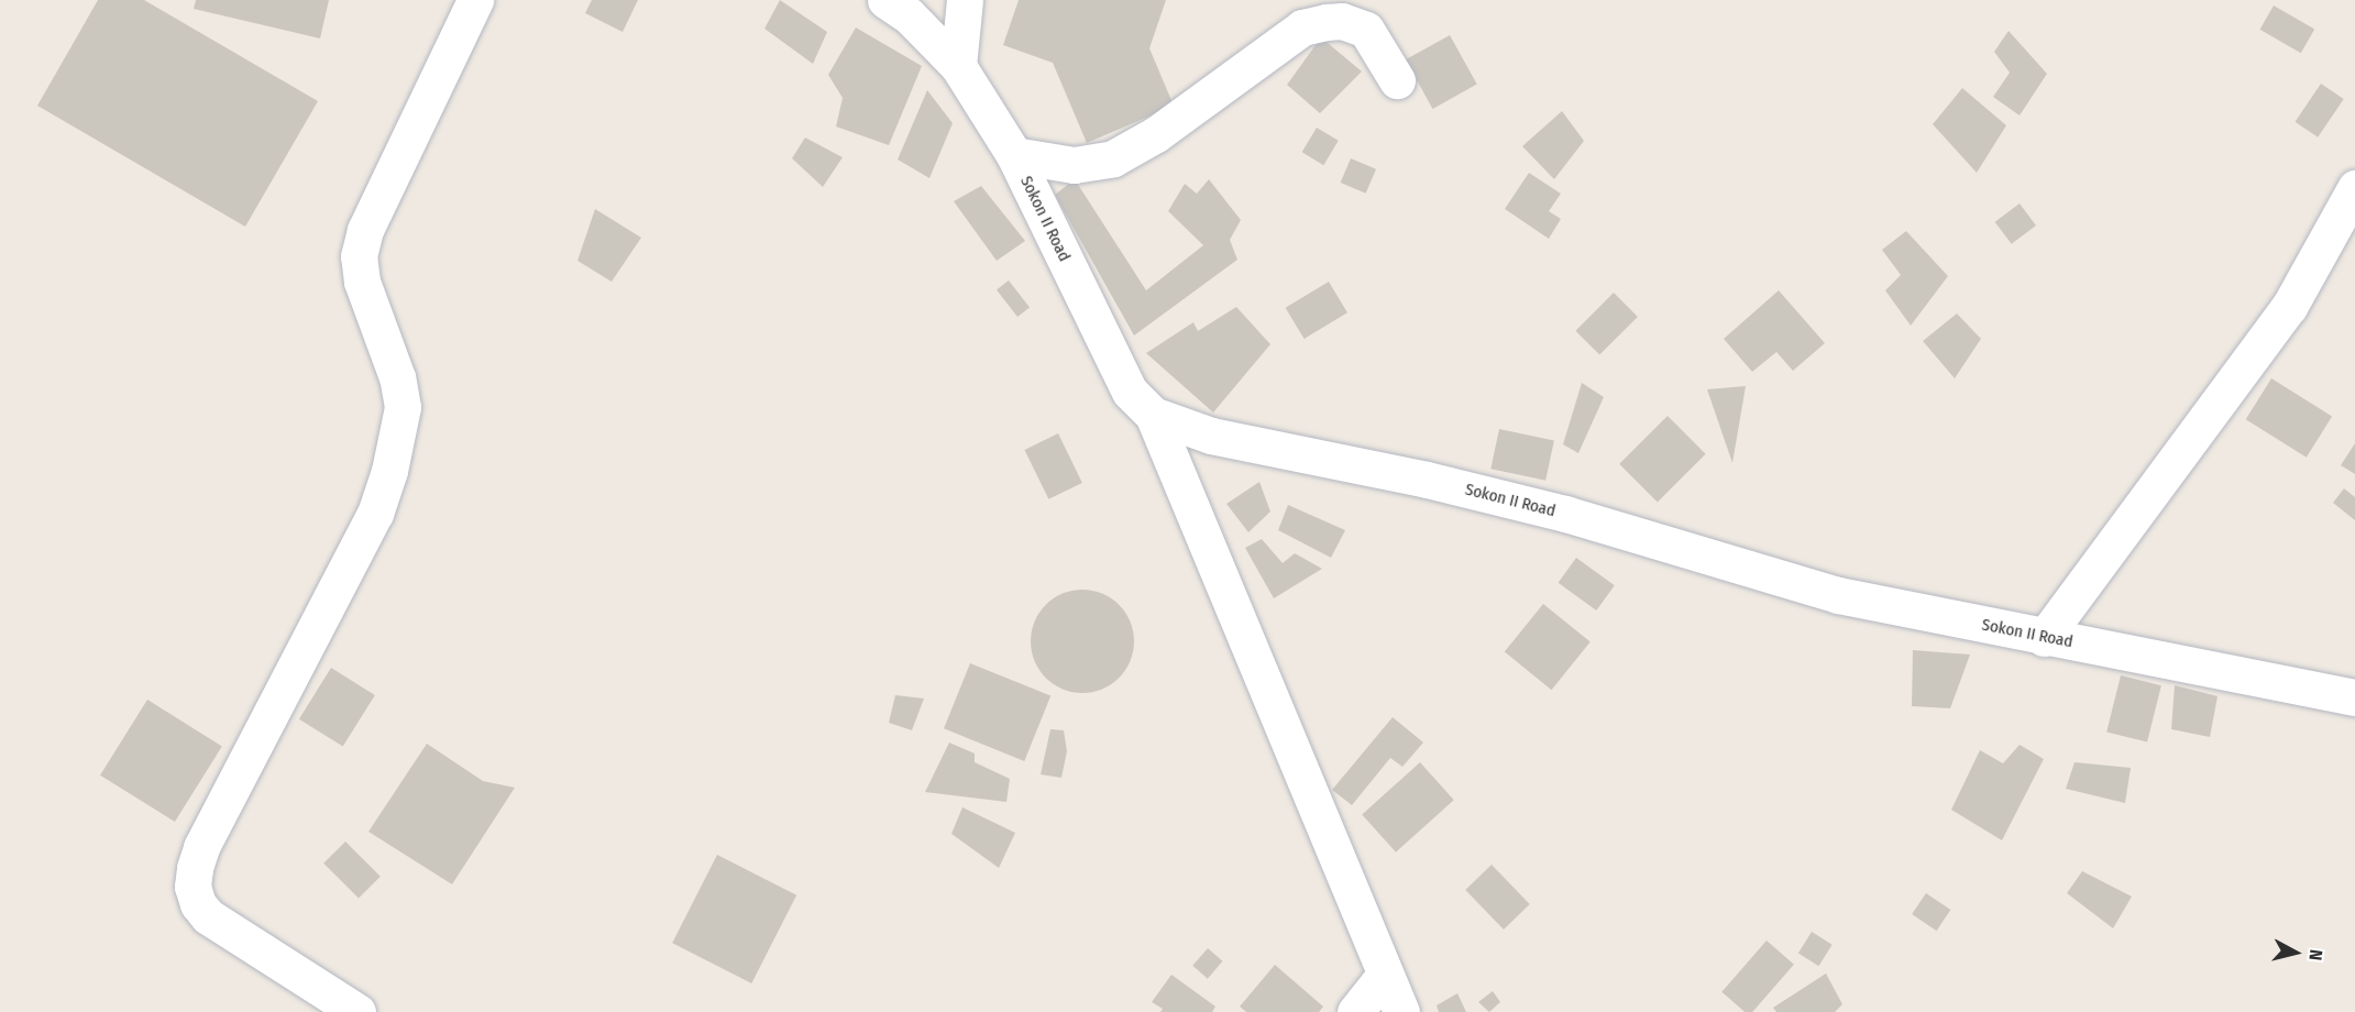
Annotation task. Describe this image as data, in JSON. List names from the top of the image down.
{
  "streets": {
    "street": ["Sokon II Road"]
  },
  "north": "right"
}
